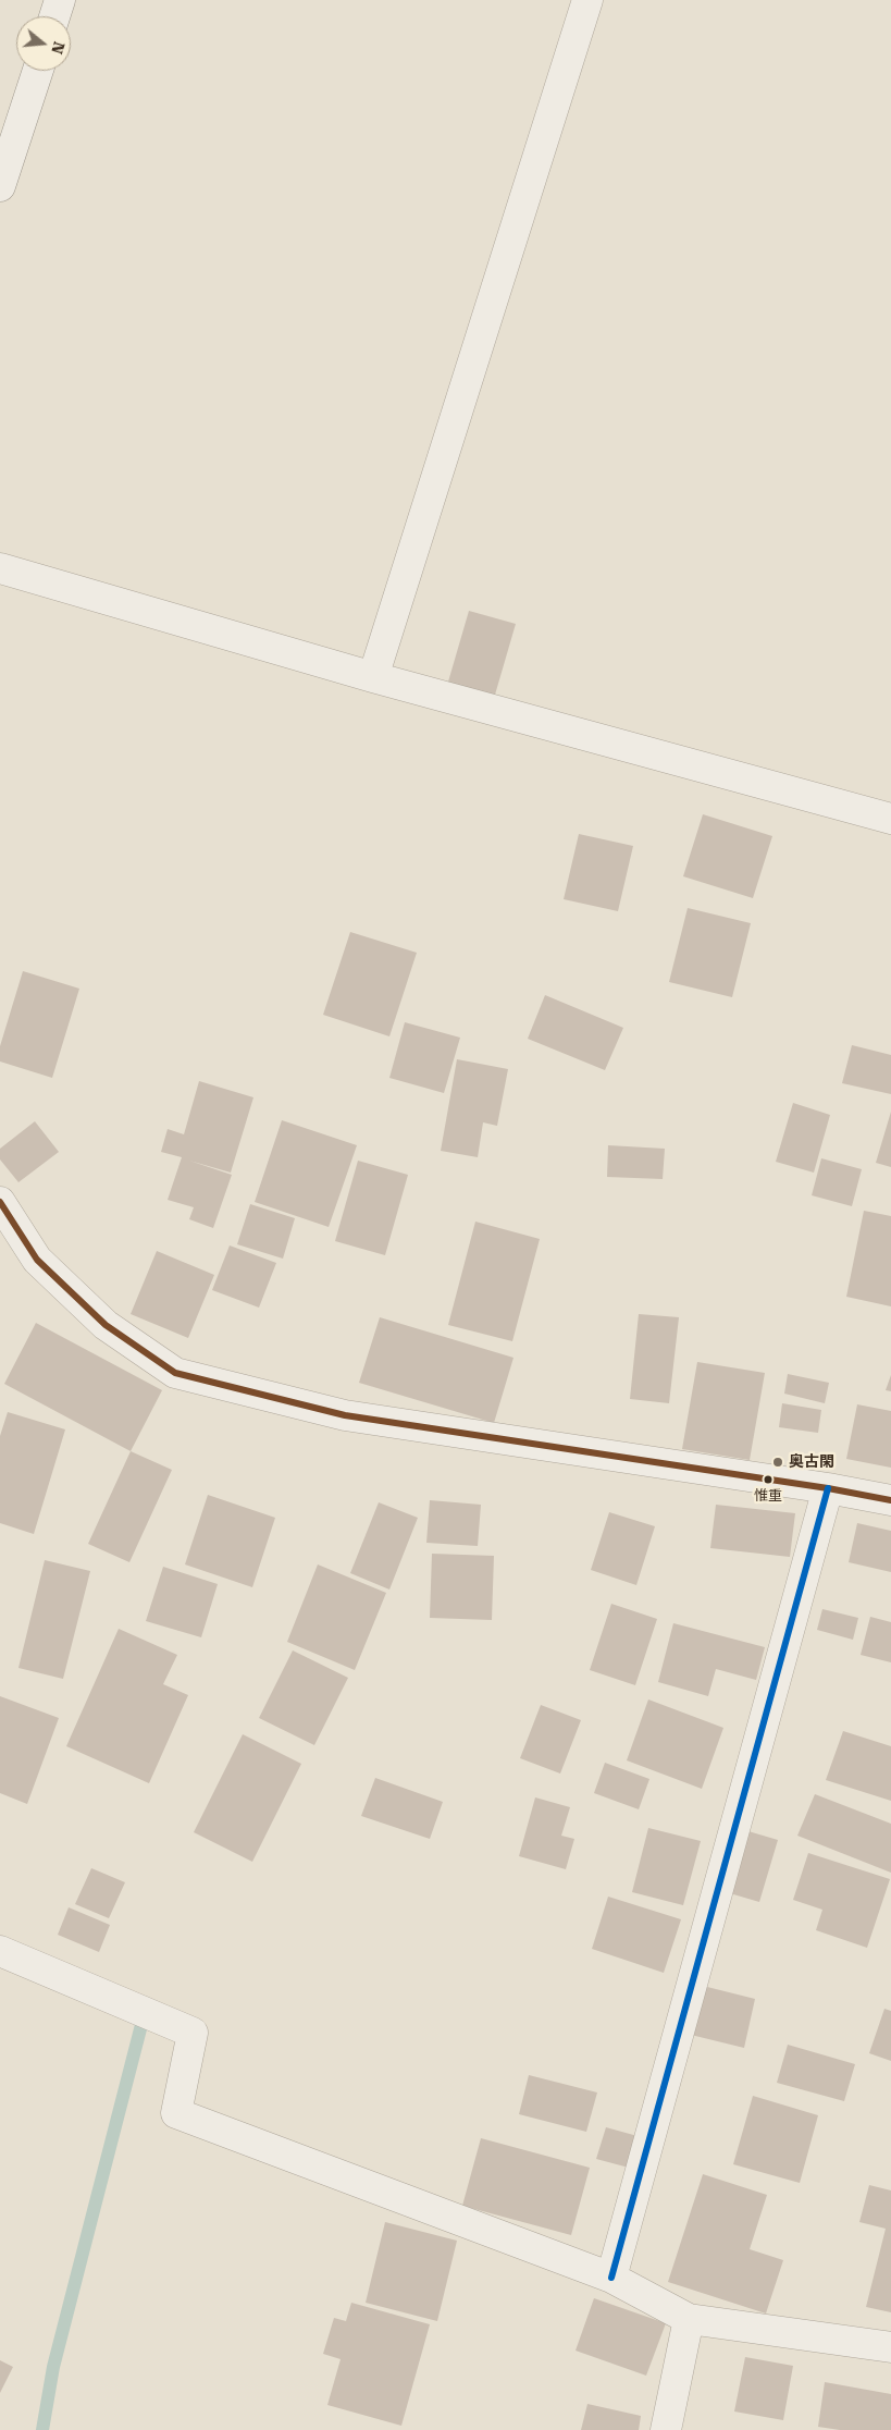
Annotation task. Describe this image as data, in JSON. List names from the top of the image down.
{
  "places": ["奥古閑", "惟重"],
  "north": "right"
}
